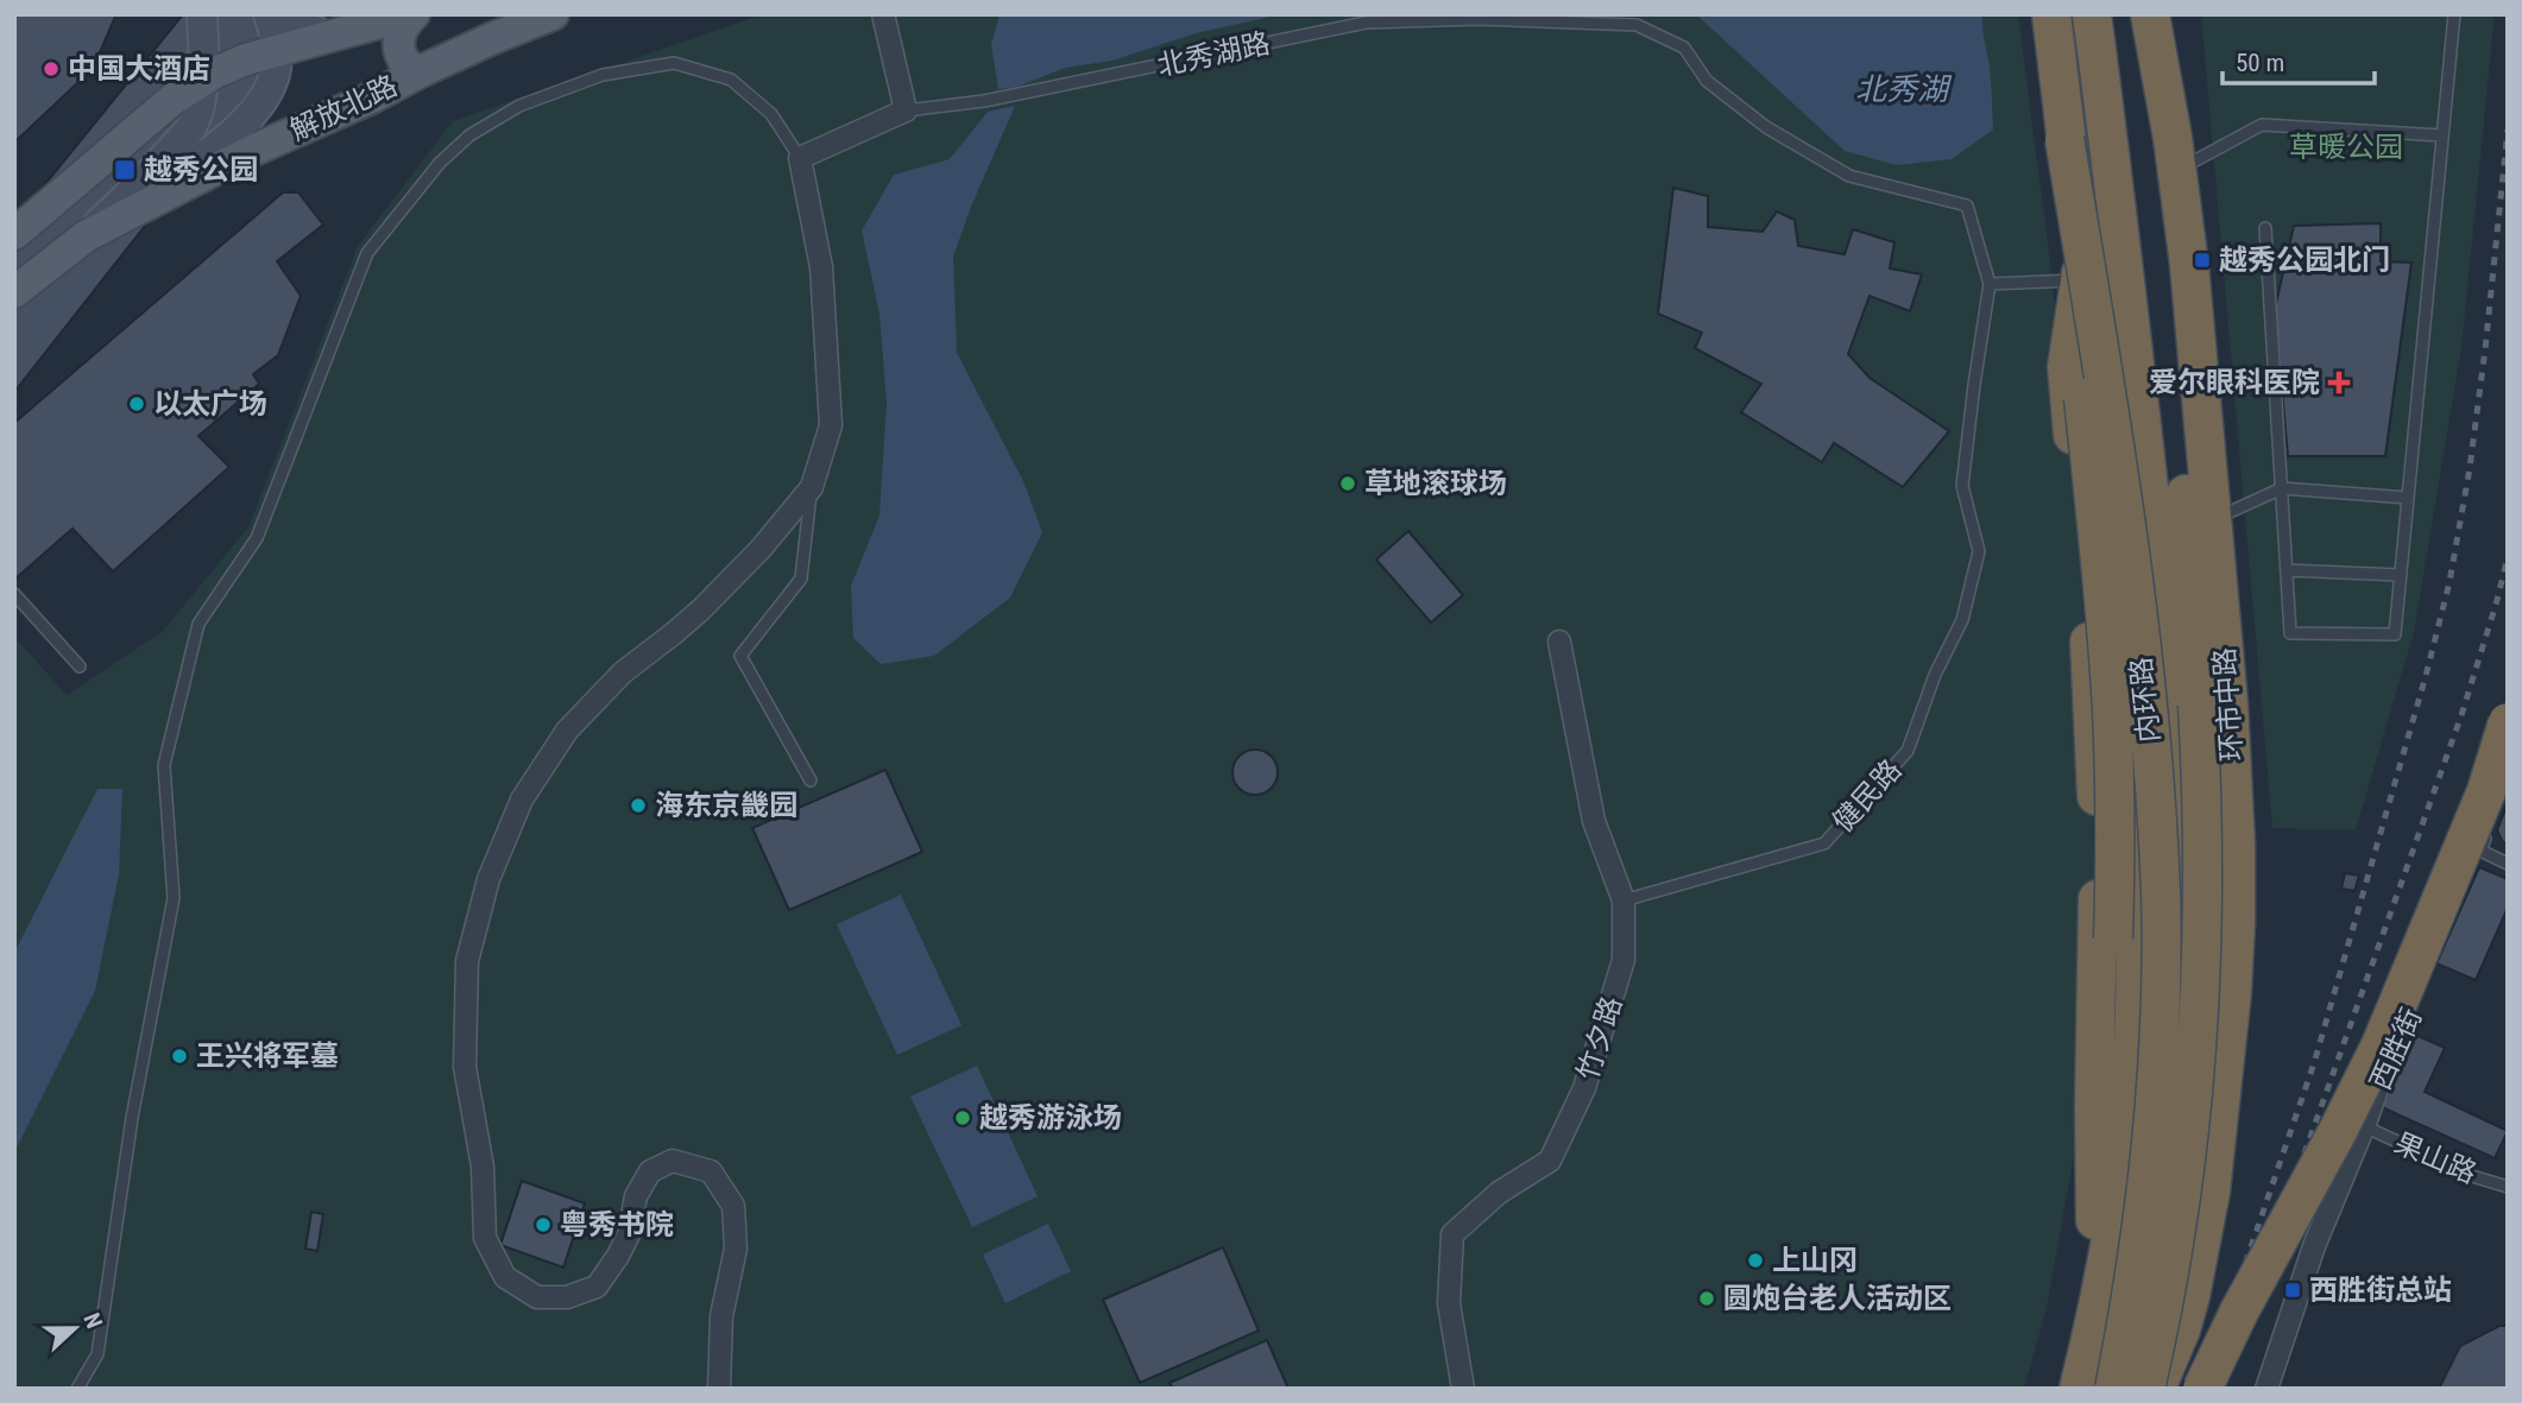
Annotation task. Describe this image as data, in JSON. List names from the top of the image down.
{
  "streets": {
    "highway": ["内环路", "环市中路"],
    "main road": ["解放北路"],
    "street": ["竹夕路", "西胜街"],
    "lane": ["北秀湖路", "健民路", "果山路"]
  },
  "crossings": [
    ["北秀湖路", "健民路"],
    ["健民路", "竹夕路"],
    ["西胜街", "果山路"]
  ],
  "water": ["北秀湖"],
  "parks": ["草暖公园"],
  "places": {
    "other": [
      "中国大酒店",
      "以太广场",
      "草地滚球场",
      "海东京畿园",
      "王兴将军墓",
      "越秀游泳场",
      "粤秀书院",
      "上山冈",
      "圆炮台老人活动区"
    ],
    "transit": ["越秀公园", "越秀公园北门", "西胜街总站"],
    "health": ["爱尔眼科医院"]
  },
  "scale_bar": "50 m",
  "north": "right"
}
